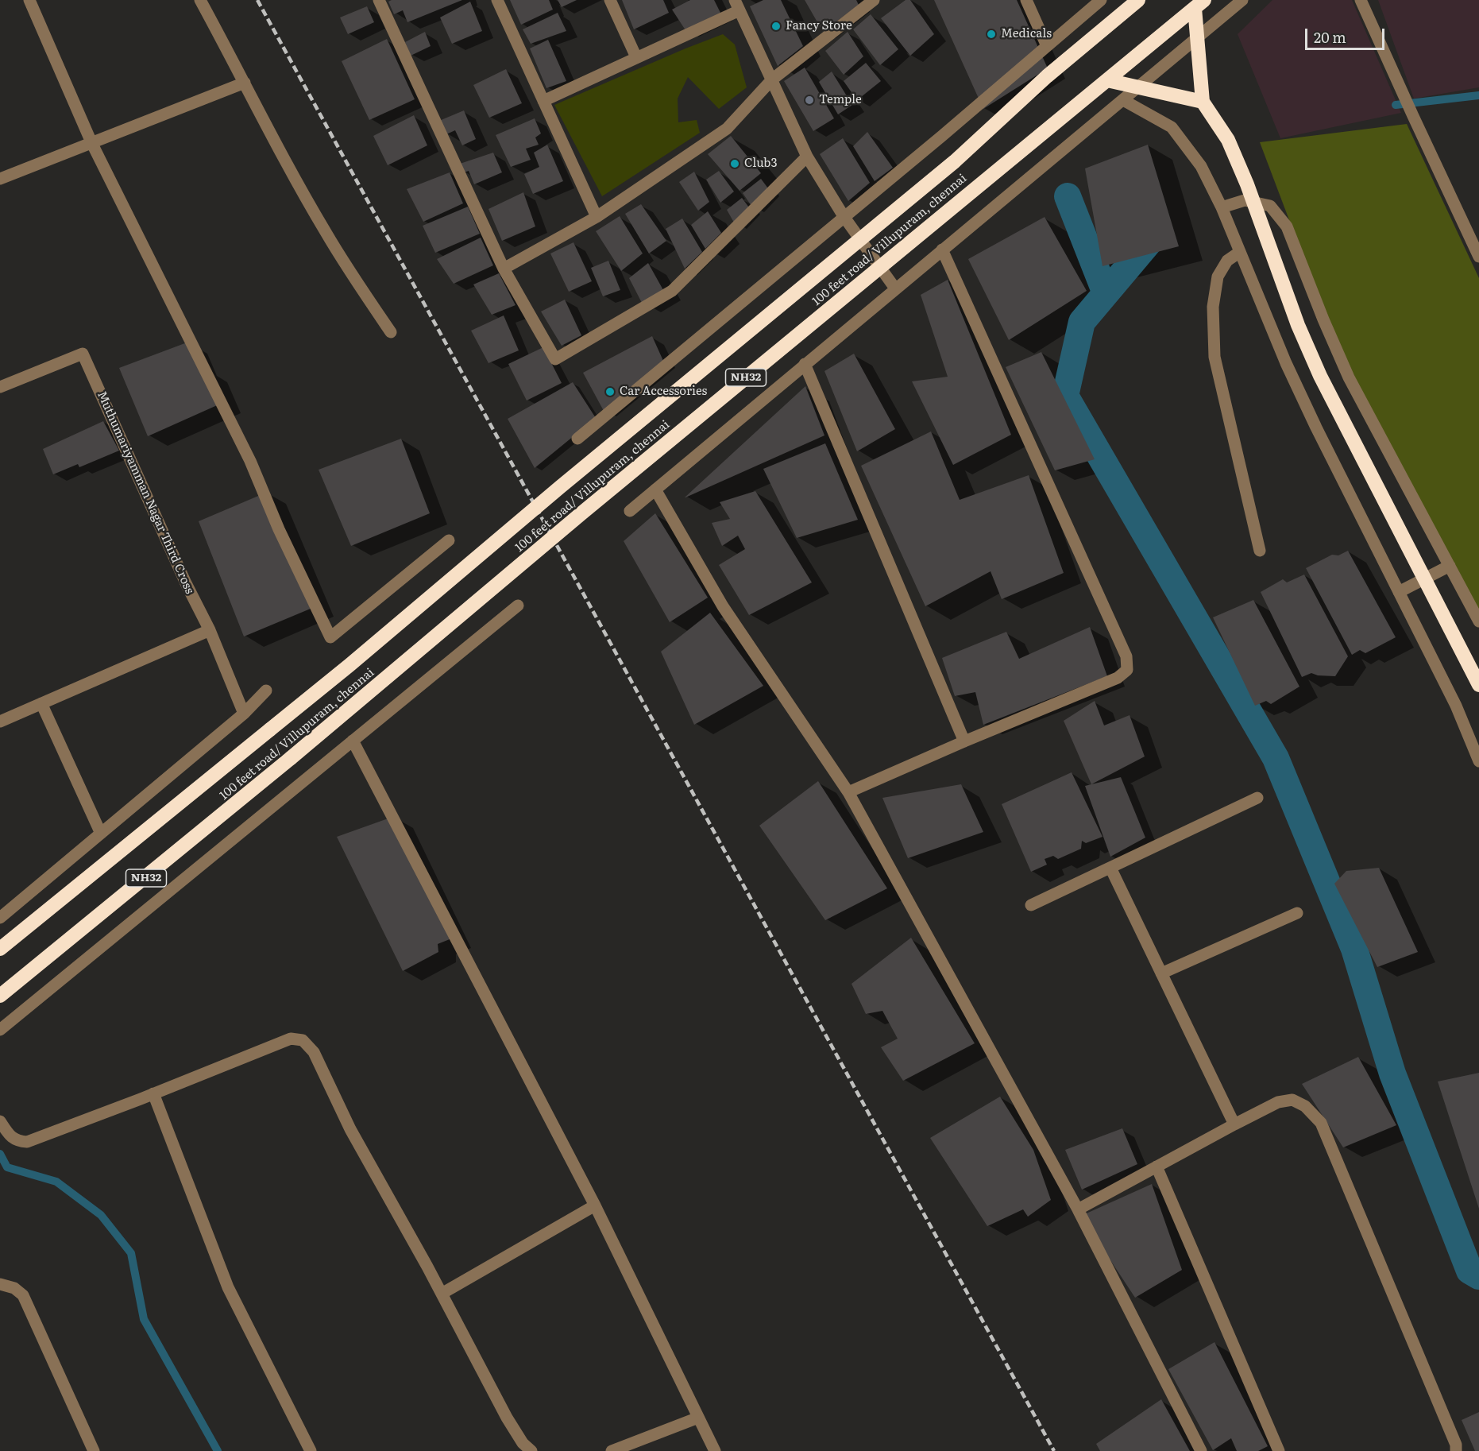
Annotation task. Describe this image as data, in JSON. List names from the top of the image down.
{
  "streets": {
    "highway": ["100 feet road/ Villupuram, chennai", "NH32"],
    "street": ["Muthumariyamman Nagar Third Cross"]
  },
  "places": [
    "Fancy Store",
    "Medicals",
    "Temple",
    "Club3",
    "Car Accessories"
  ],
  "scale_bar": "20 m"
}
